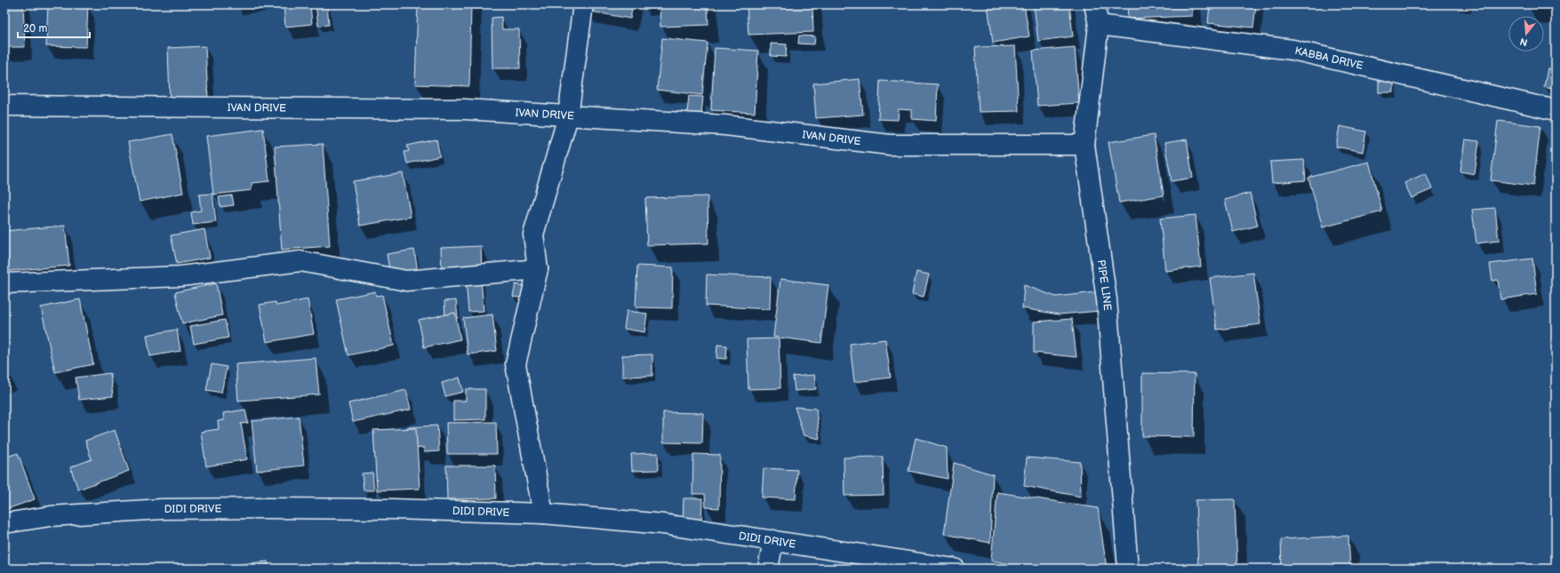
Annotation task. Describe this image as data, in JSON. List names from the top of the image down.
{
  "streets": {
    "street": [
      "KABBA DRIVE",
      "IVAN DRIVE",
      "PIPE LINE",
      "DIDI DRIVE"
    ]
  },
  "crossings": [
    ["KABBA DRIVE", "PIPE LINE"],
    ["IVAN DRIVE", "PIPE LINE"]
  ],
  "scale_bar": "20 m",
  "north": "bottom"
}
